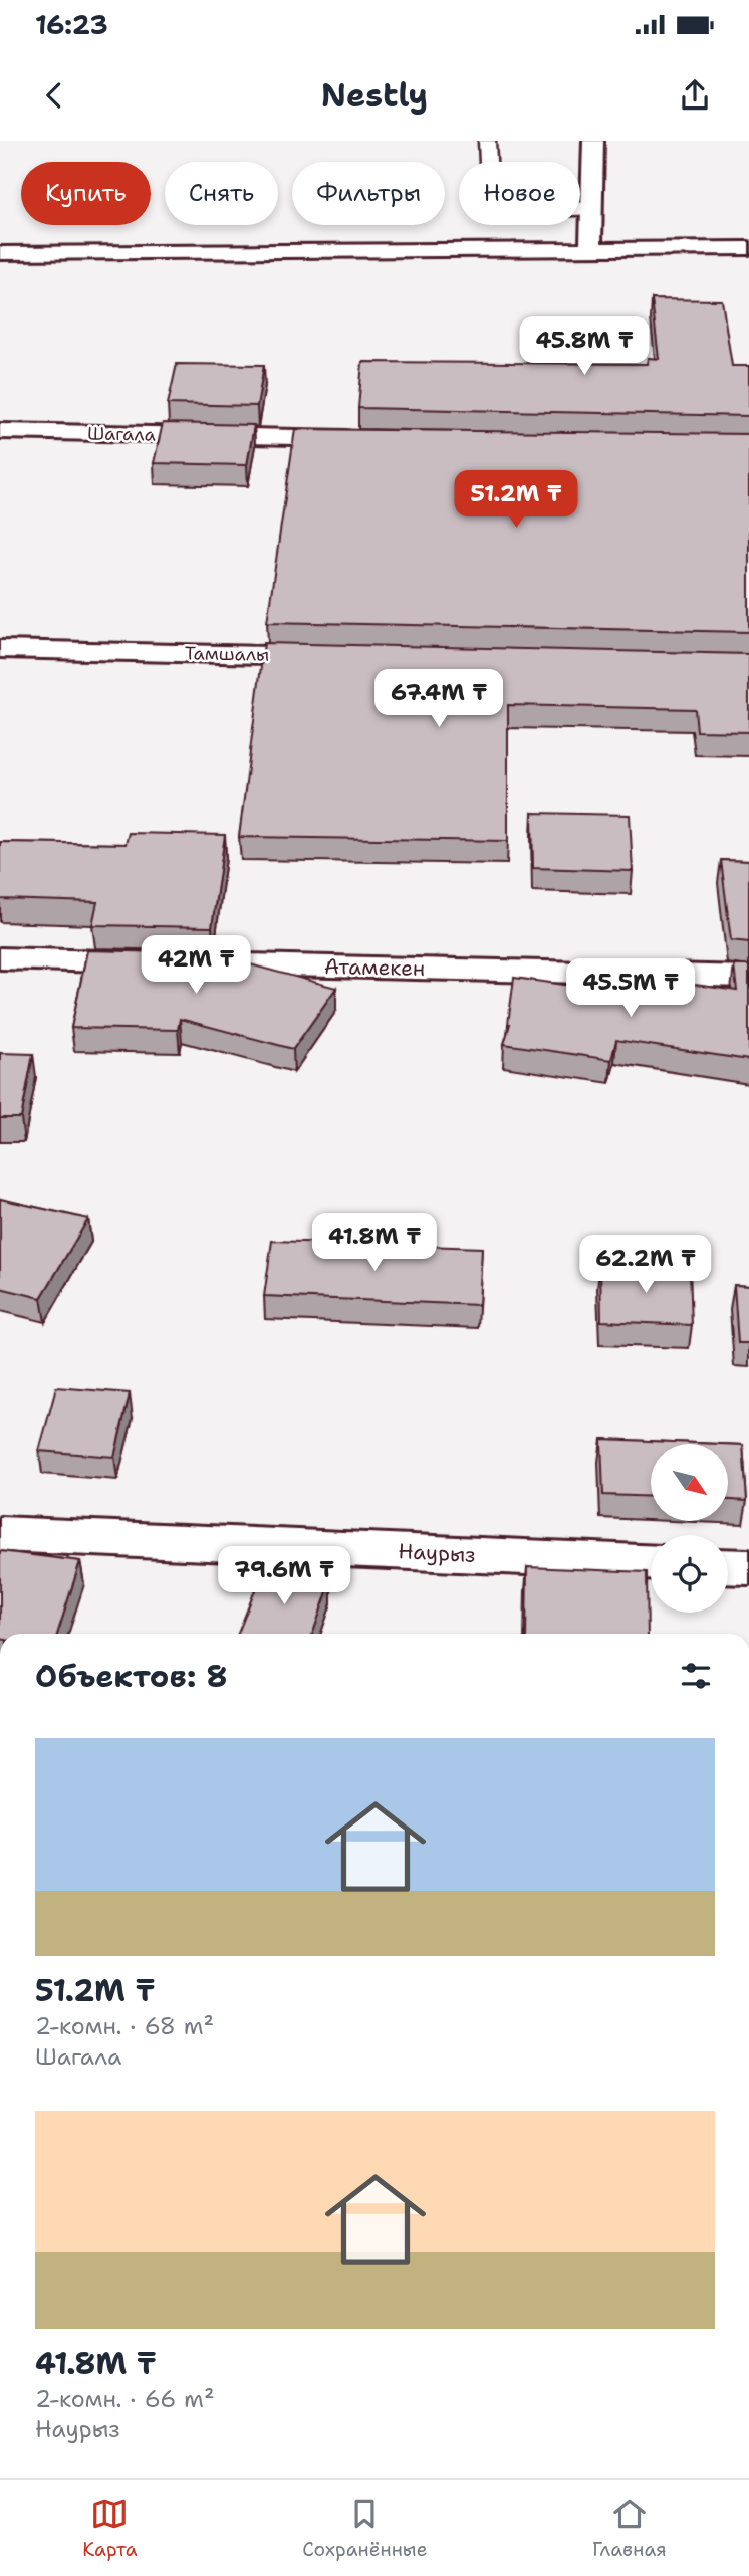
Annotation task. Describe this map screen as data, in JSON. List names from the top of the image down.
{
  "streets": {
    "street": [
      "Шагала",
      "Тамшалы",
      "Атамекен",
      "Наурыз"
    ]
  },
  "north": "bottom right",
  "page": {
    "status": "16:23",
    "header": "Nestly",
    "chip": [
      "Купить",
      "Снять",
      "Фильтры",
      "Новое"
    ],
    "price": [
      "45.8M ₸",
      "51.2M ₸",
      "67.4M ₸",
      "42M ₸",
      "45.5M ₸",
      "41.8M ₸",
      "62.2M ₸",
      "79.6M ₸"
    ],
    "heading": "Объектов: 8",
    "list": [
      {
        "name": "51.2M ₸",
        "note": "2-комн. · 68 m² · Шагала"
      },
      {
        "name": "41.8M ₸",
        "note": "2-комн. · 66 m² · Наурыз"
      }
    ],
    "tabs": ["Карта", "Сохранённые", "Главная"]
  }
}
